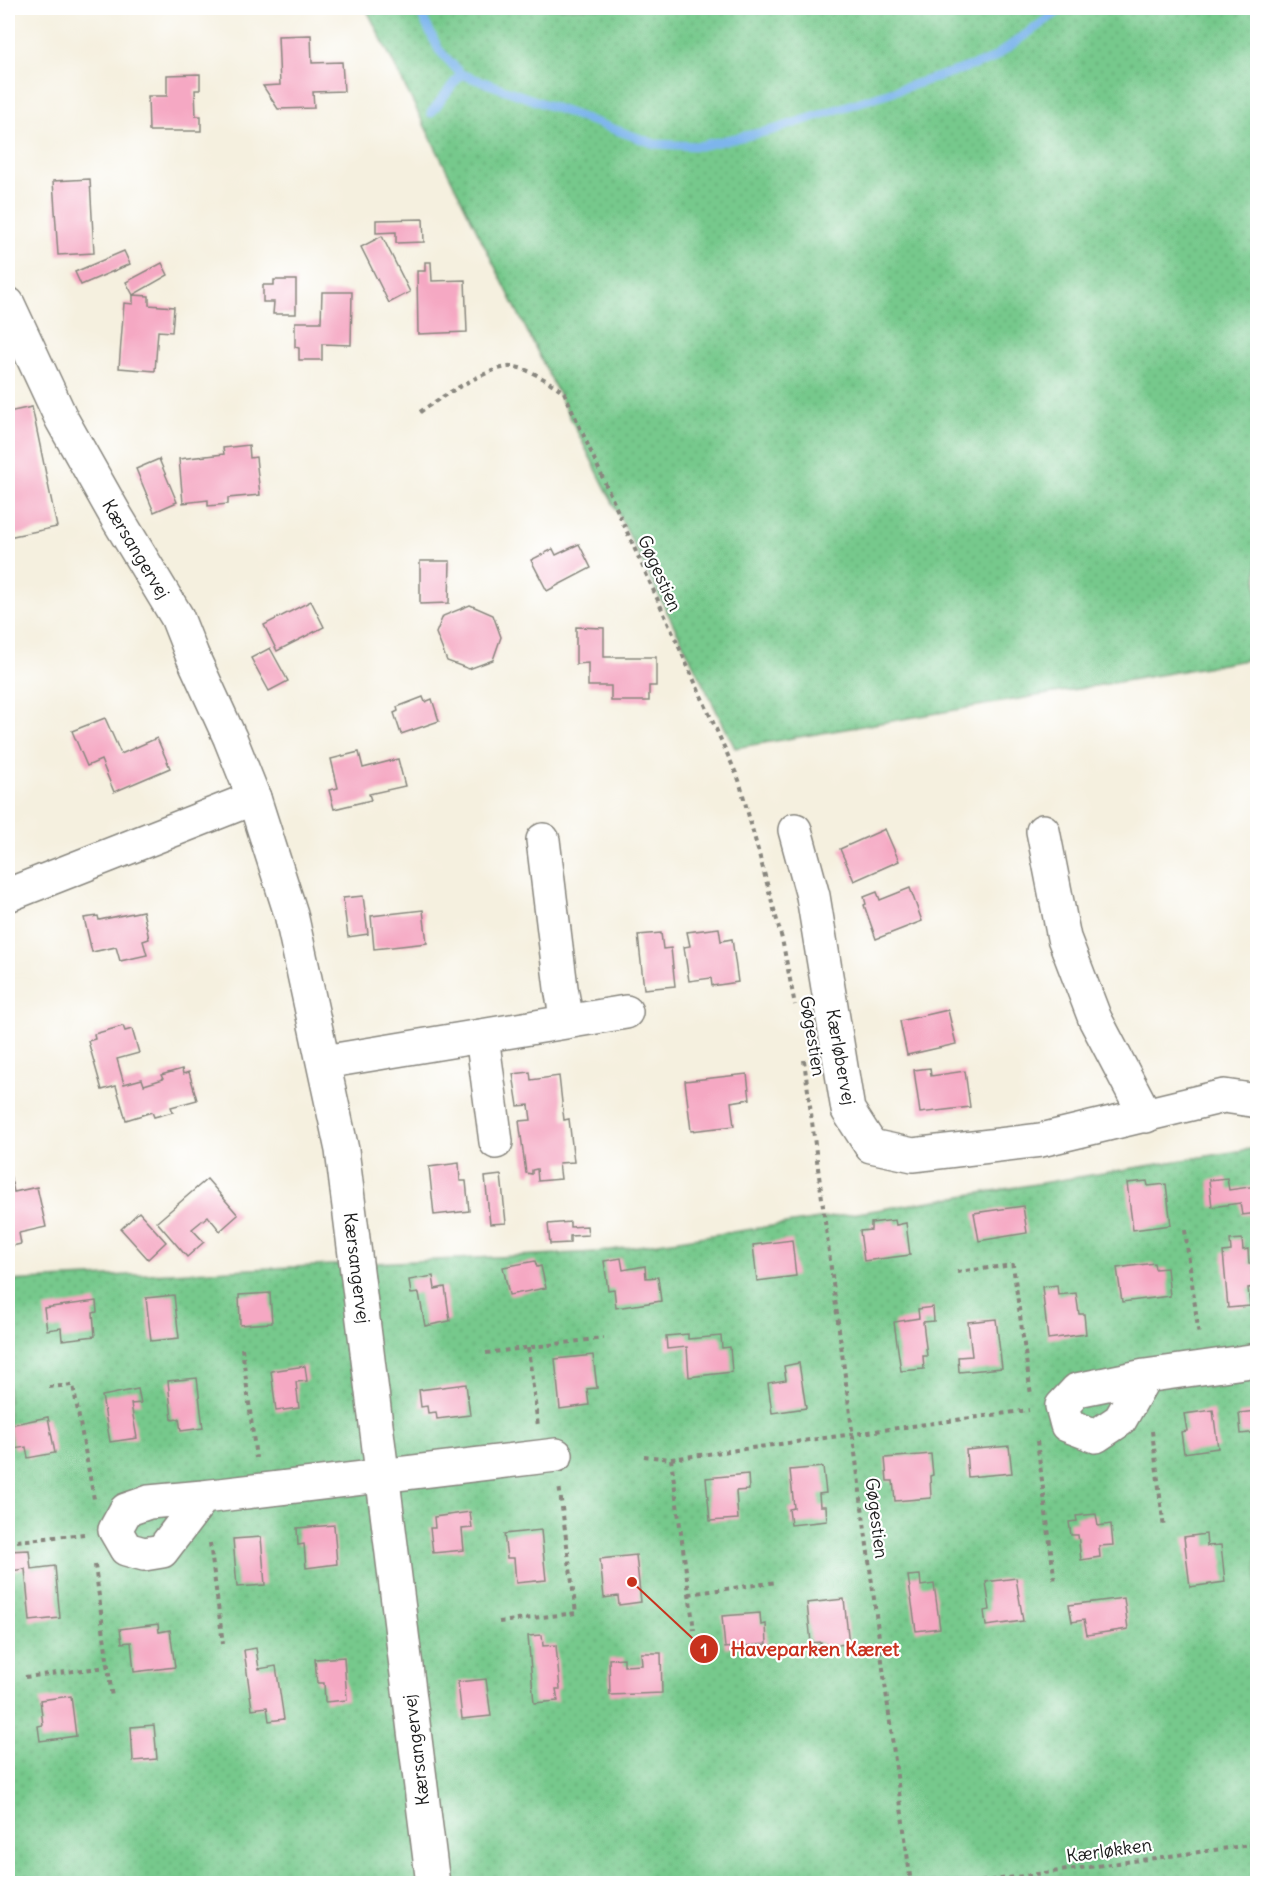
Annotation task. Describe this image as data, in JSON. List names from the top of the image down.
{
  "streets": {
    "street": ["Kærsangervej", "Kærløbervej"],
    "path": ["Gøgestien", "Kærløkken"]
  },
  "places": ["Haveparken Kæret"]
}
